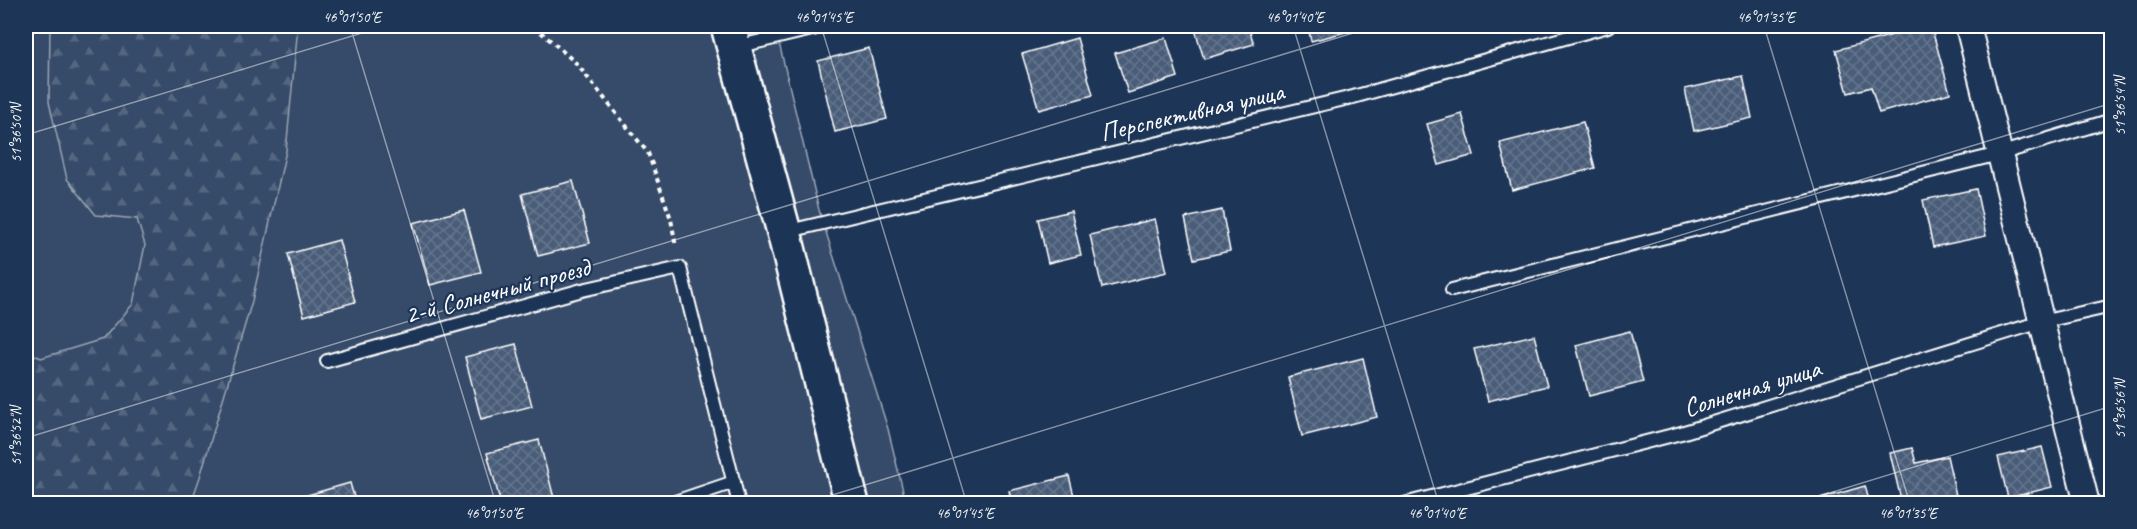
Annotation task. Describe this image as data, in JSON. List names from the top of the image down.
{
  "streets": {
    "lane": ["Перспективная улица", "2-й Солнечный проезд", "Солнечная улица"]
  },
  "coordinates": [
    "46°01'50\"E",
    "46°01'45\"E",
    "46°01'40\"E",
    "46°01'35\"E",
    "51°36'54\"N",
    "51°36'50\"N",
    "51°36'56\"N",
    "51°36'52\"N"
  ]
}
